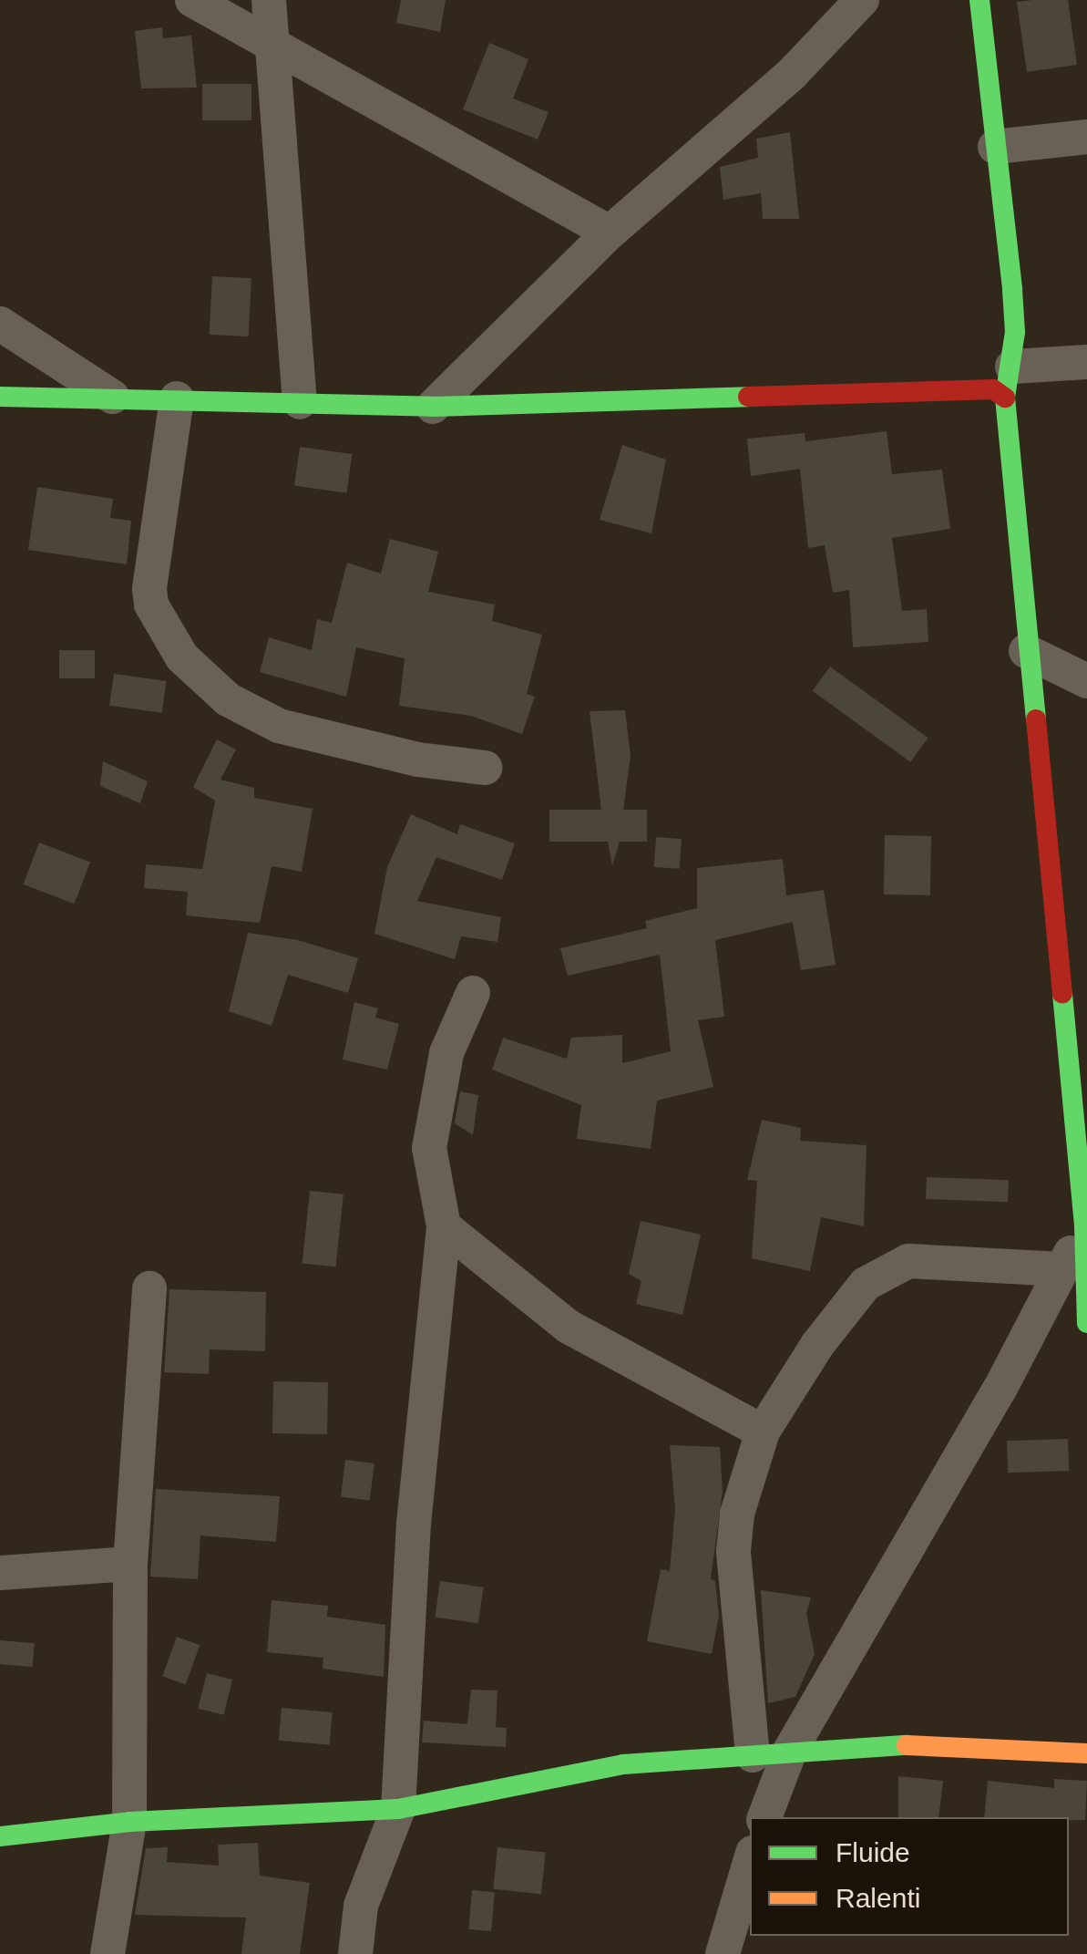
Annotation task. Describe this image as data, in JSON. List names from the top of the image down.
{
  "legend": ["Fluide", "Ralenti"]
}
